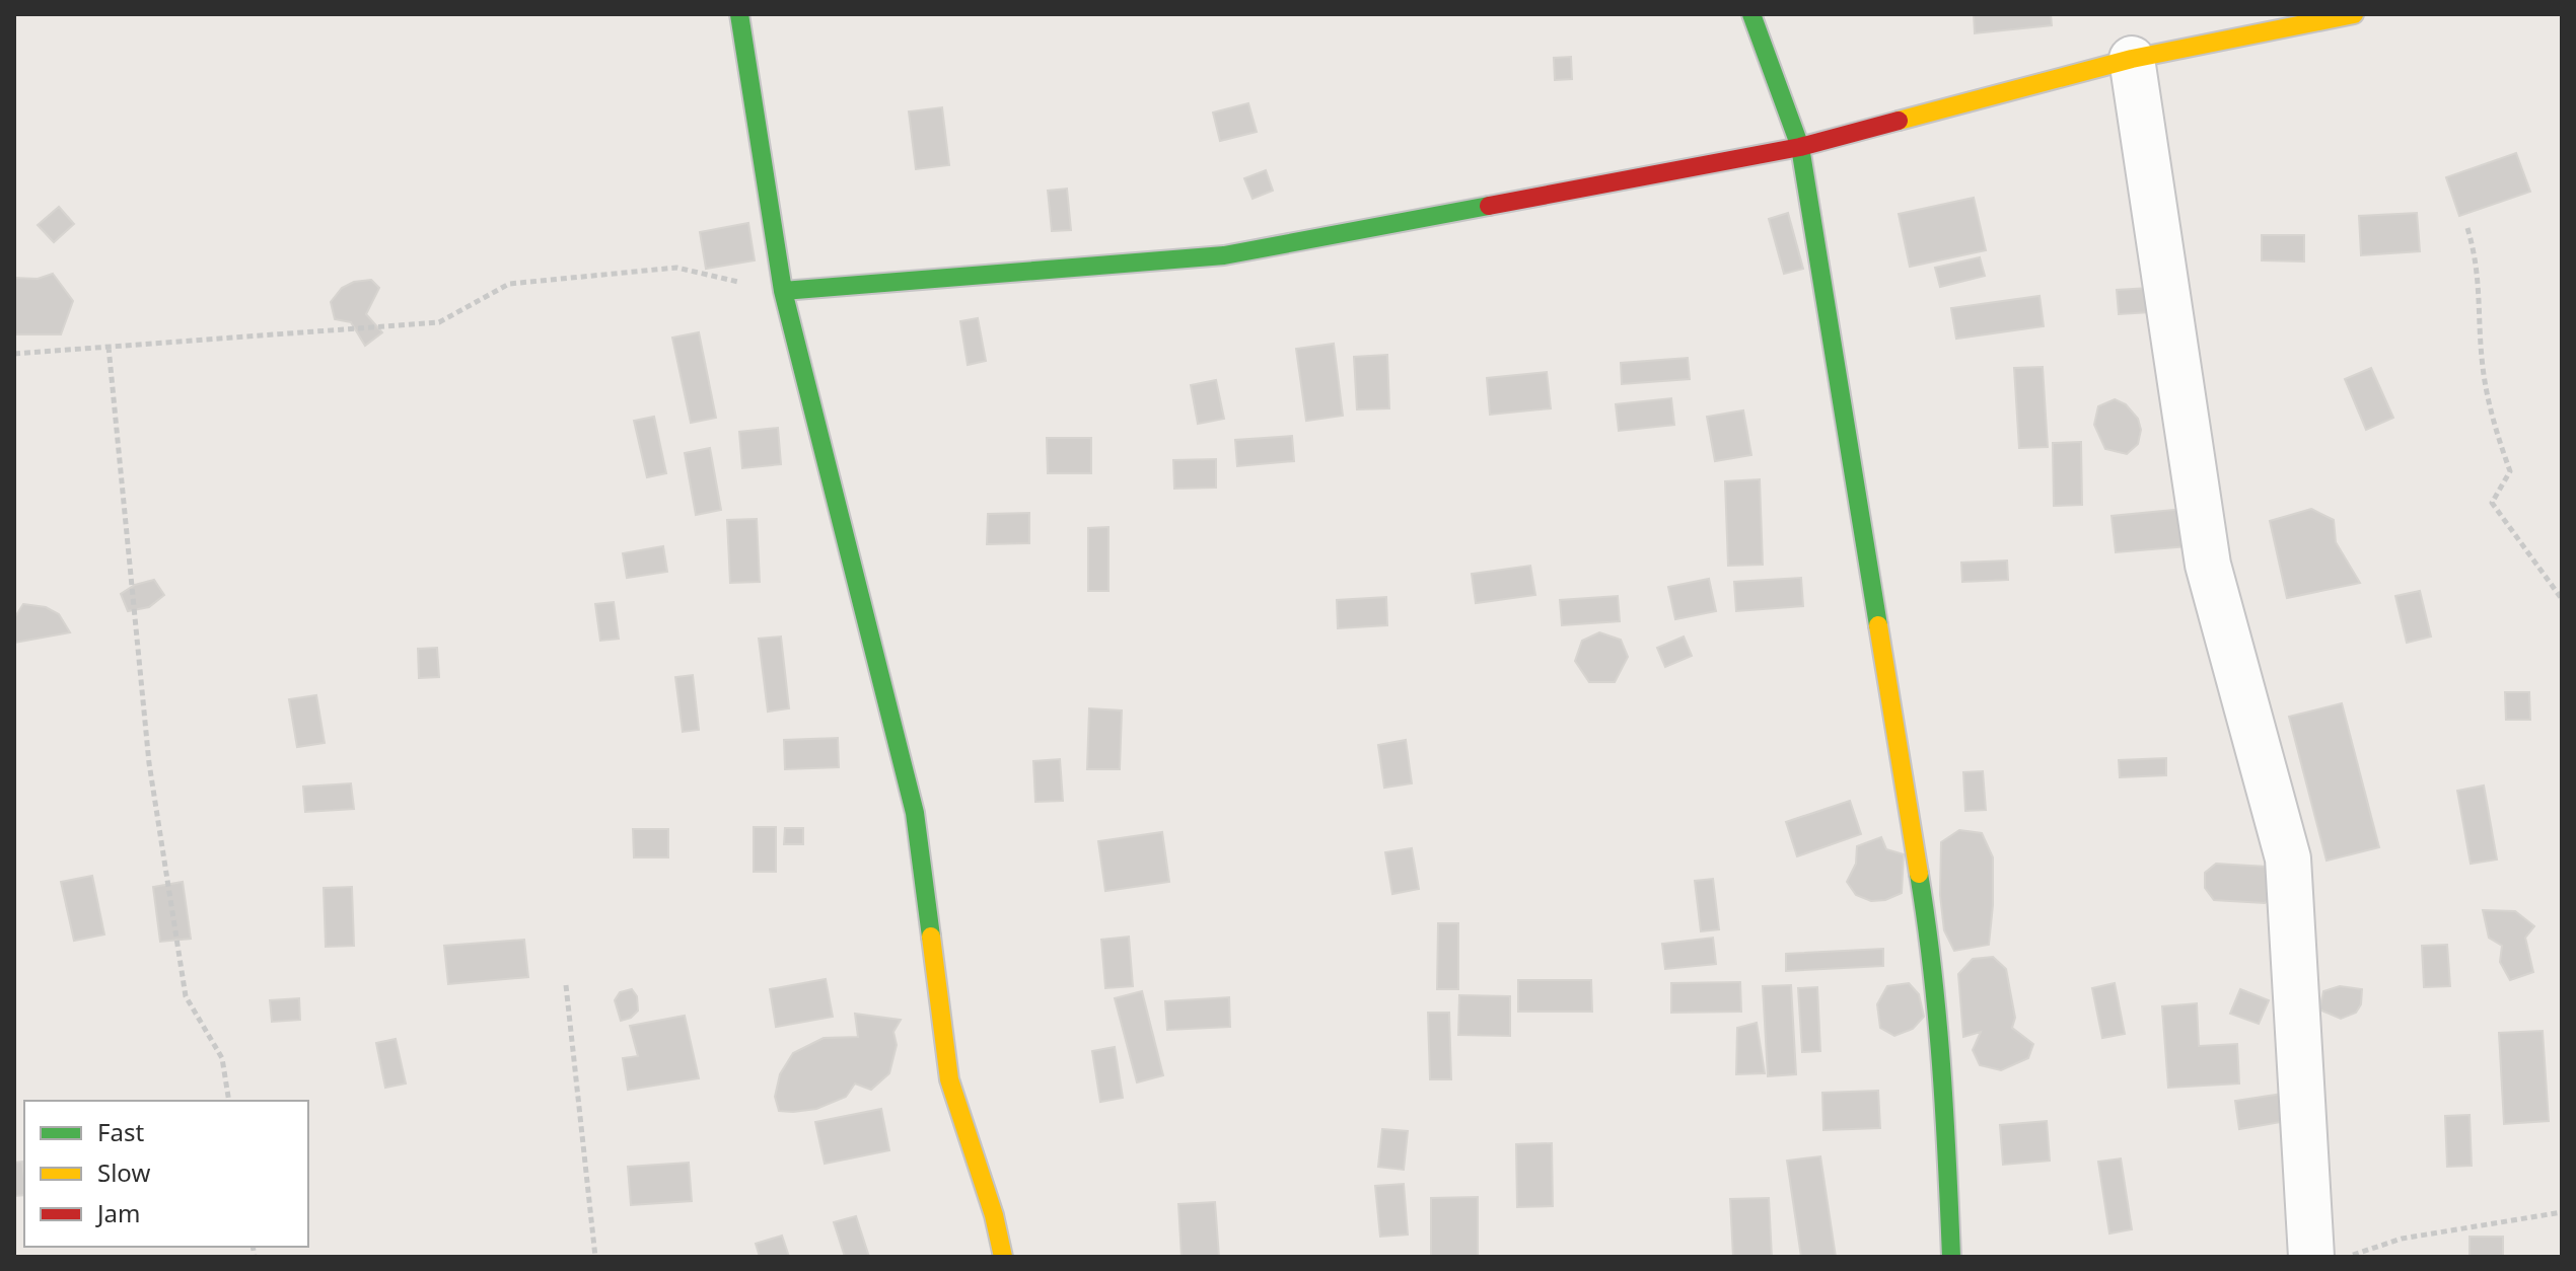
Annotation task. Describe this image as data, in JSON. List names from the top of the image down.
{
  "legend": ["Fast", "Slow", "Jam"]
}
